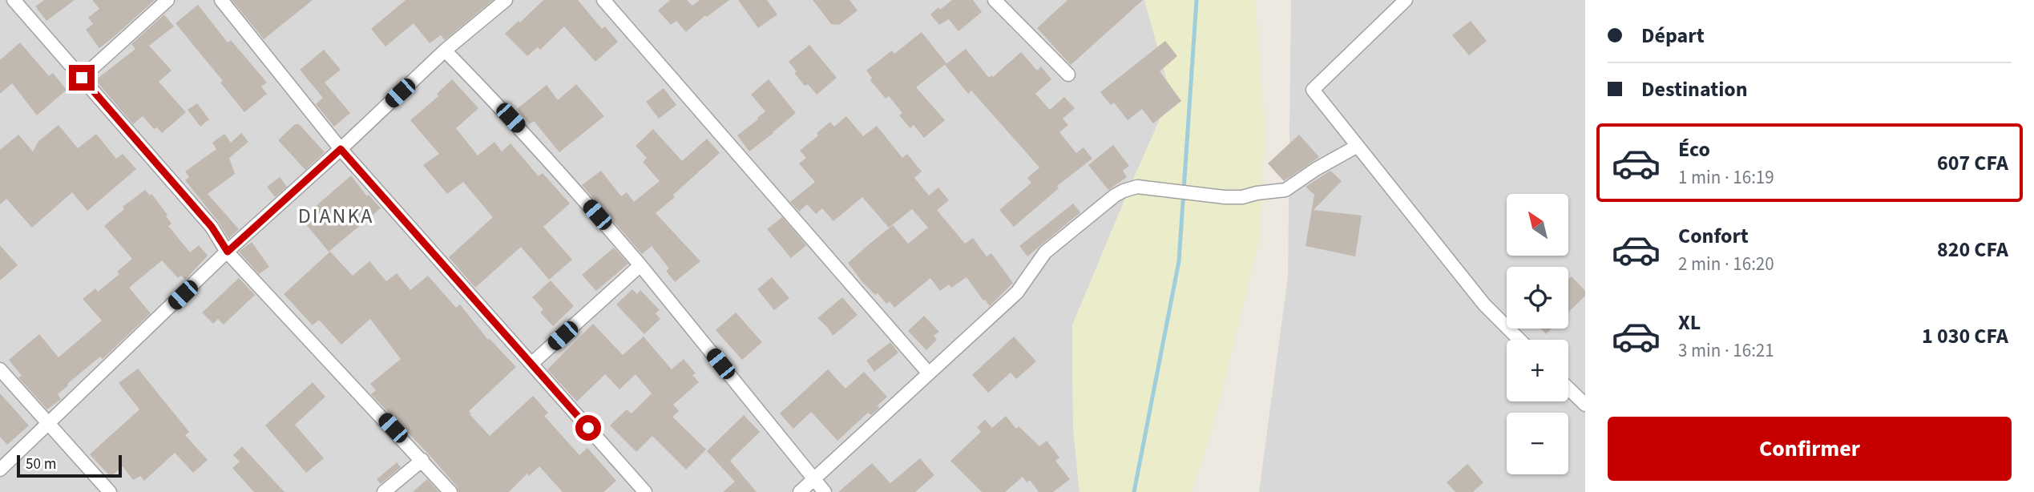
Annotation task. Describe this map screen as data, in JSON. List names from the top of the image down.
{
  "districts": ["DIANKA"],
  "scale_bar": "50 m",
  "north": "top left",
  "page": {
    "banner": ["Départ", "Destination"],
    "list": [
      {
        "name": "Éco",
        "note": "1 min · 16:19",
        "value": "607 CFA"
      },
      {
        "name": "Confort",
        "note": "2 min · 16:20",
        "value": "820 CFA"
      },
      {
        "name": "XL",
        "note": "3 min · 16:21",
        "value": "1 030 CFA"
      }
    ],
    "map_buttons": ["+", "−"],
    "buttons": "Confirmer",
    "scale": "50 m"
  }
}
